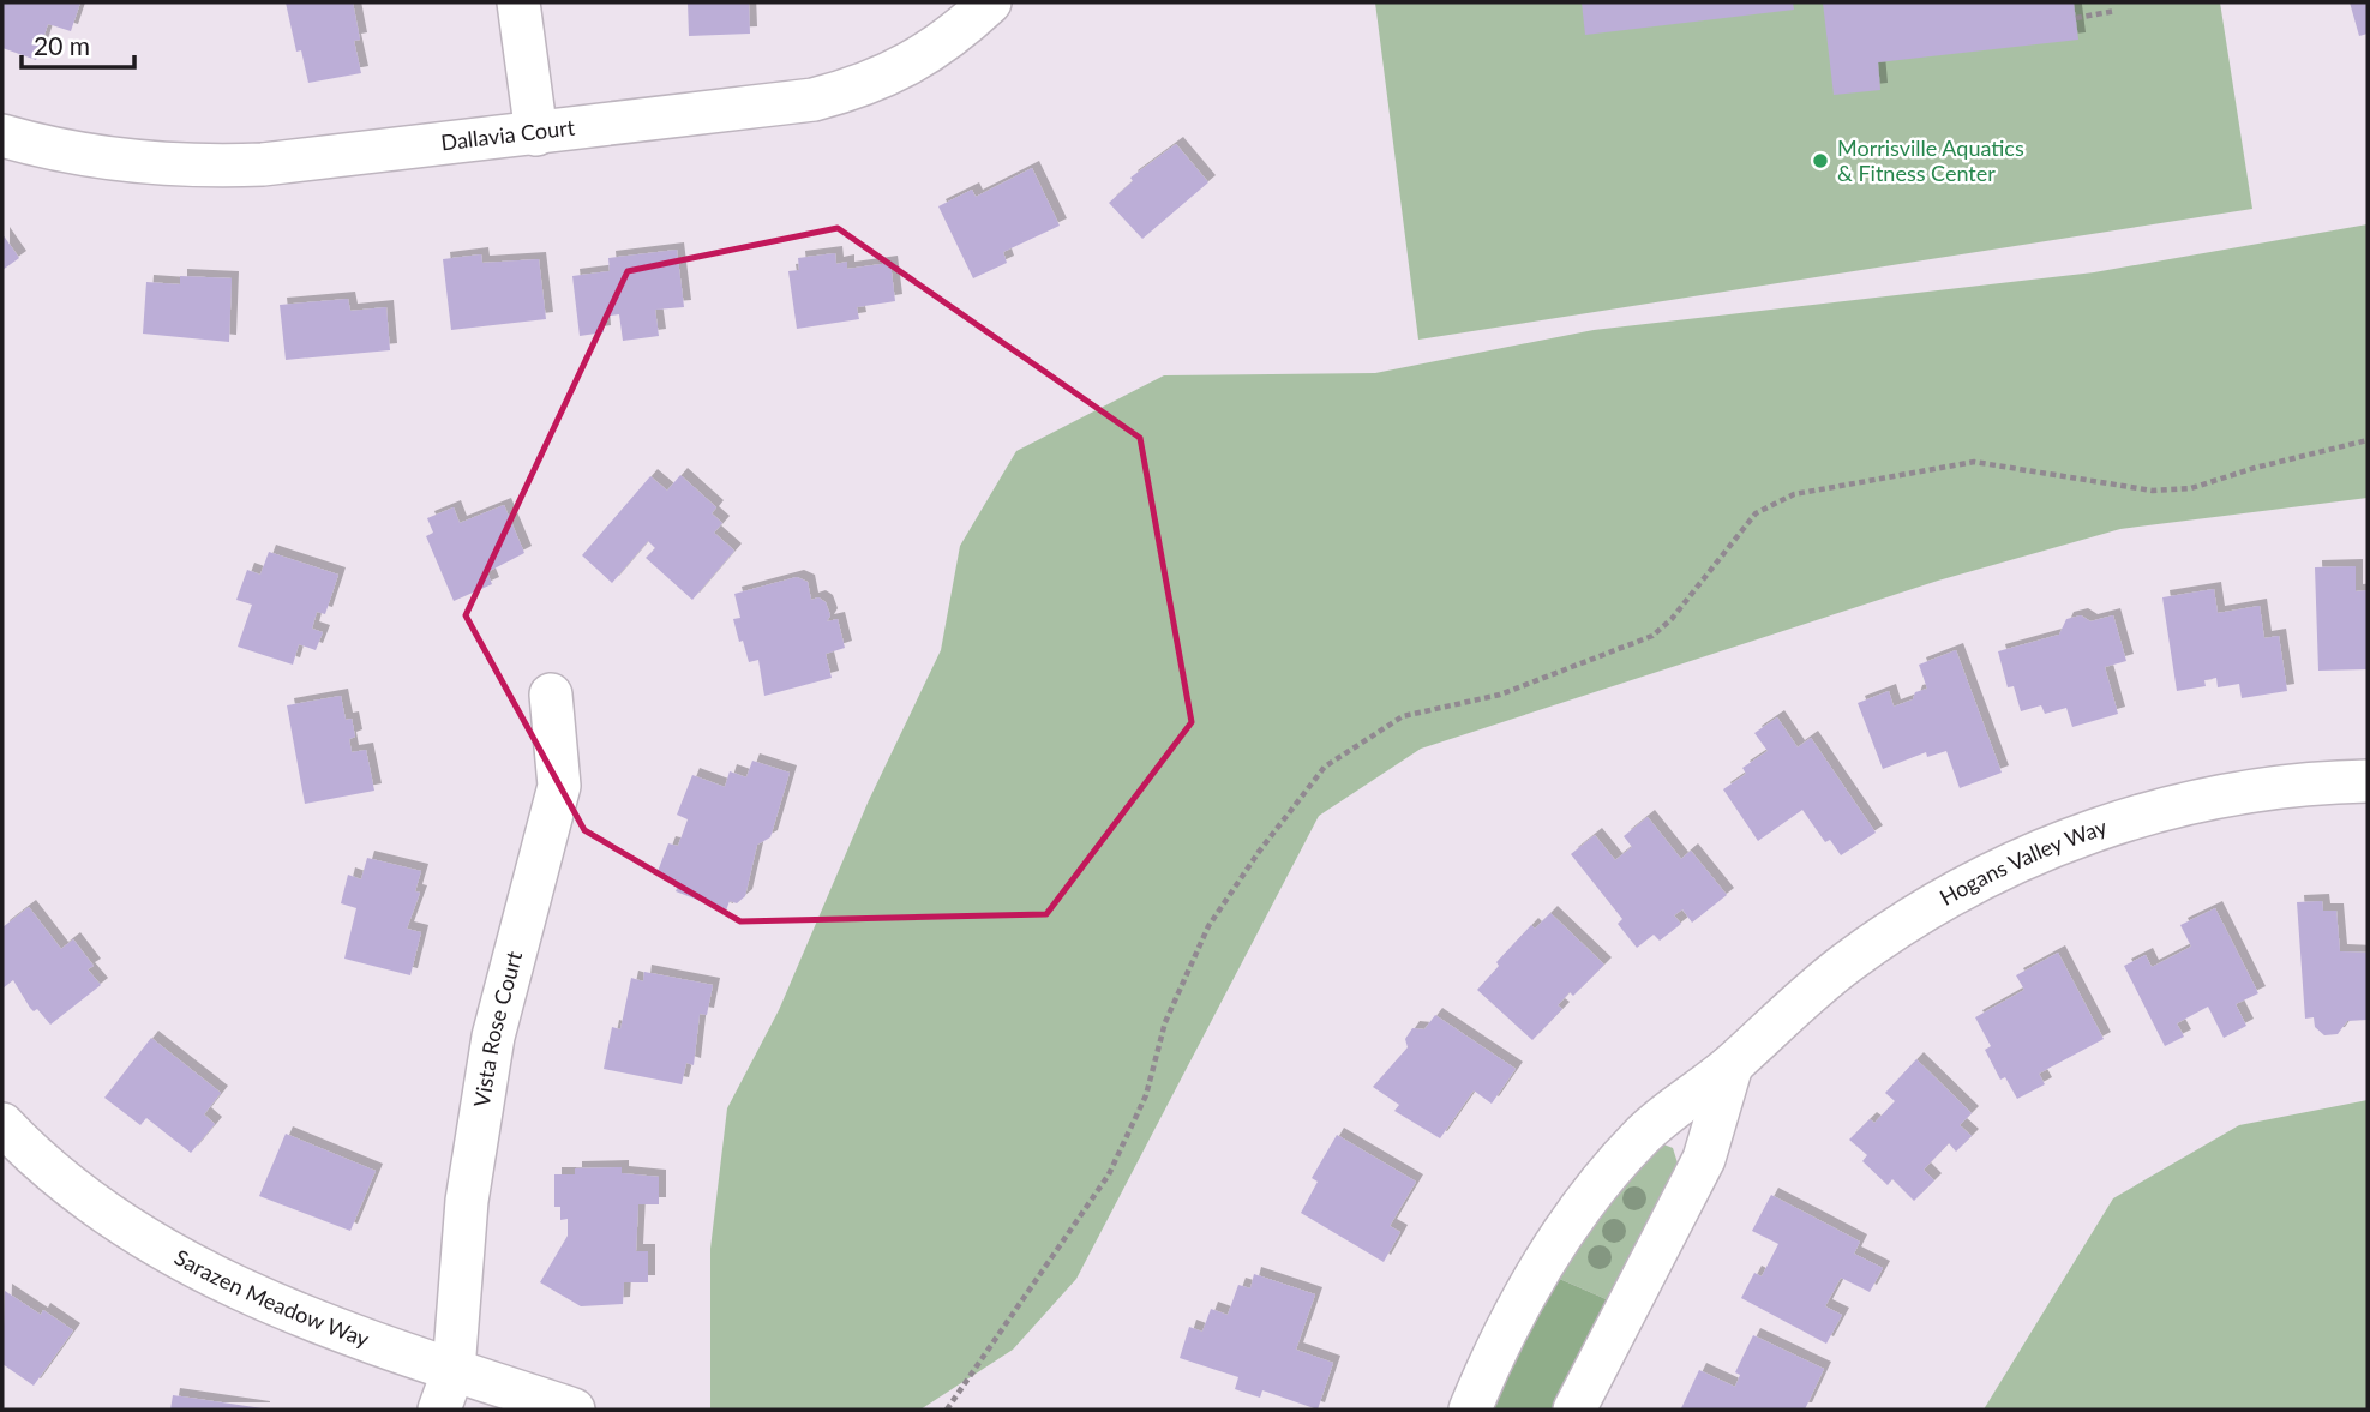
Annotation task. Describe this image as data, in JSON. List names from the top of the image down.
{
  "streets": {
    "street": [
      "Dallavia Court",
      "Hogans Valley Way",
      "Vista Rose Court",
      "Sarazen Meadow Way"
    ]
  },
  "crossings": [
    ["Vista Rose Court", "Sarazen Meadow Way"]
  ],
  "places": ["Morrisville Aquatics & Fitness Center"],
  "scale_bar": "20 m"
}
